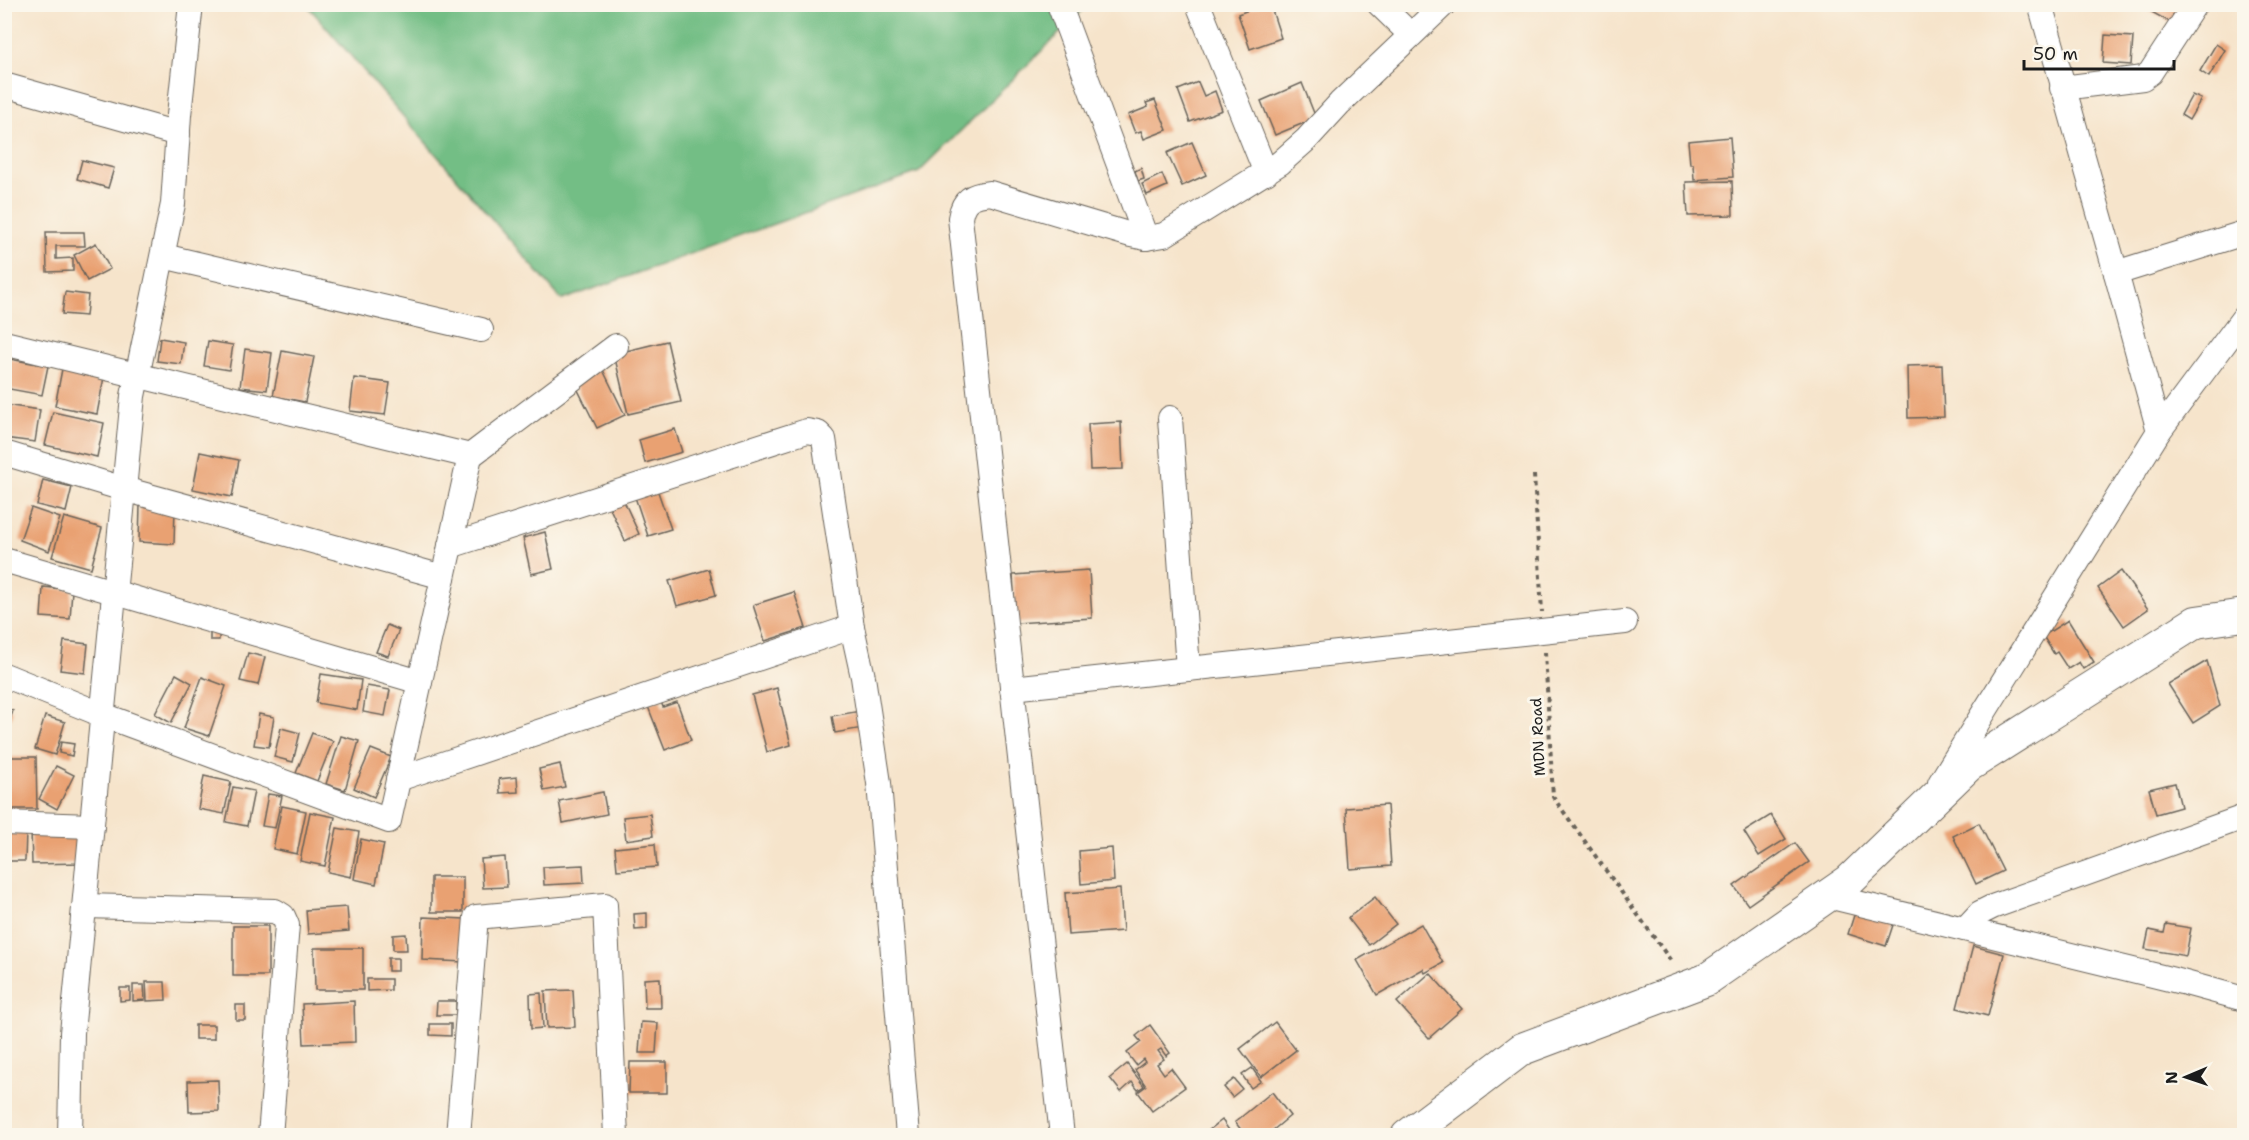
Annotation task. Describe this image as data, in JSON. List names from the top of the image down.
{
  "streets": {
    "path": ["MDN Road"]
  },
  "scale_bar": "50 m",
  "north": "left"
}
